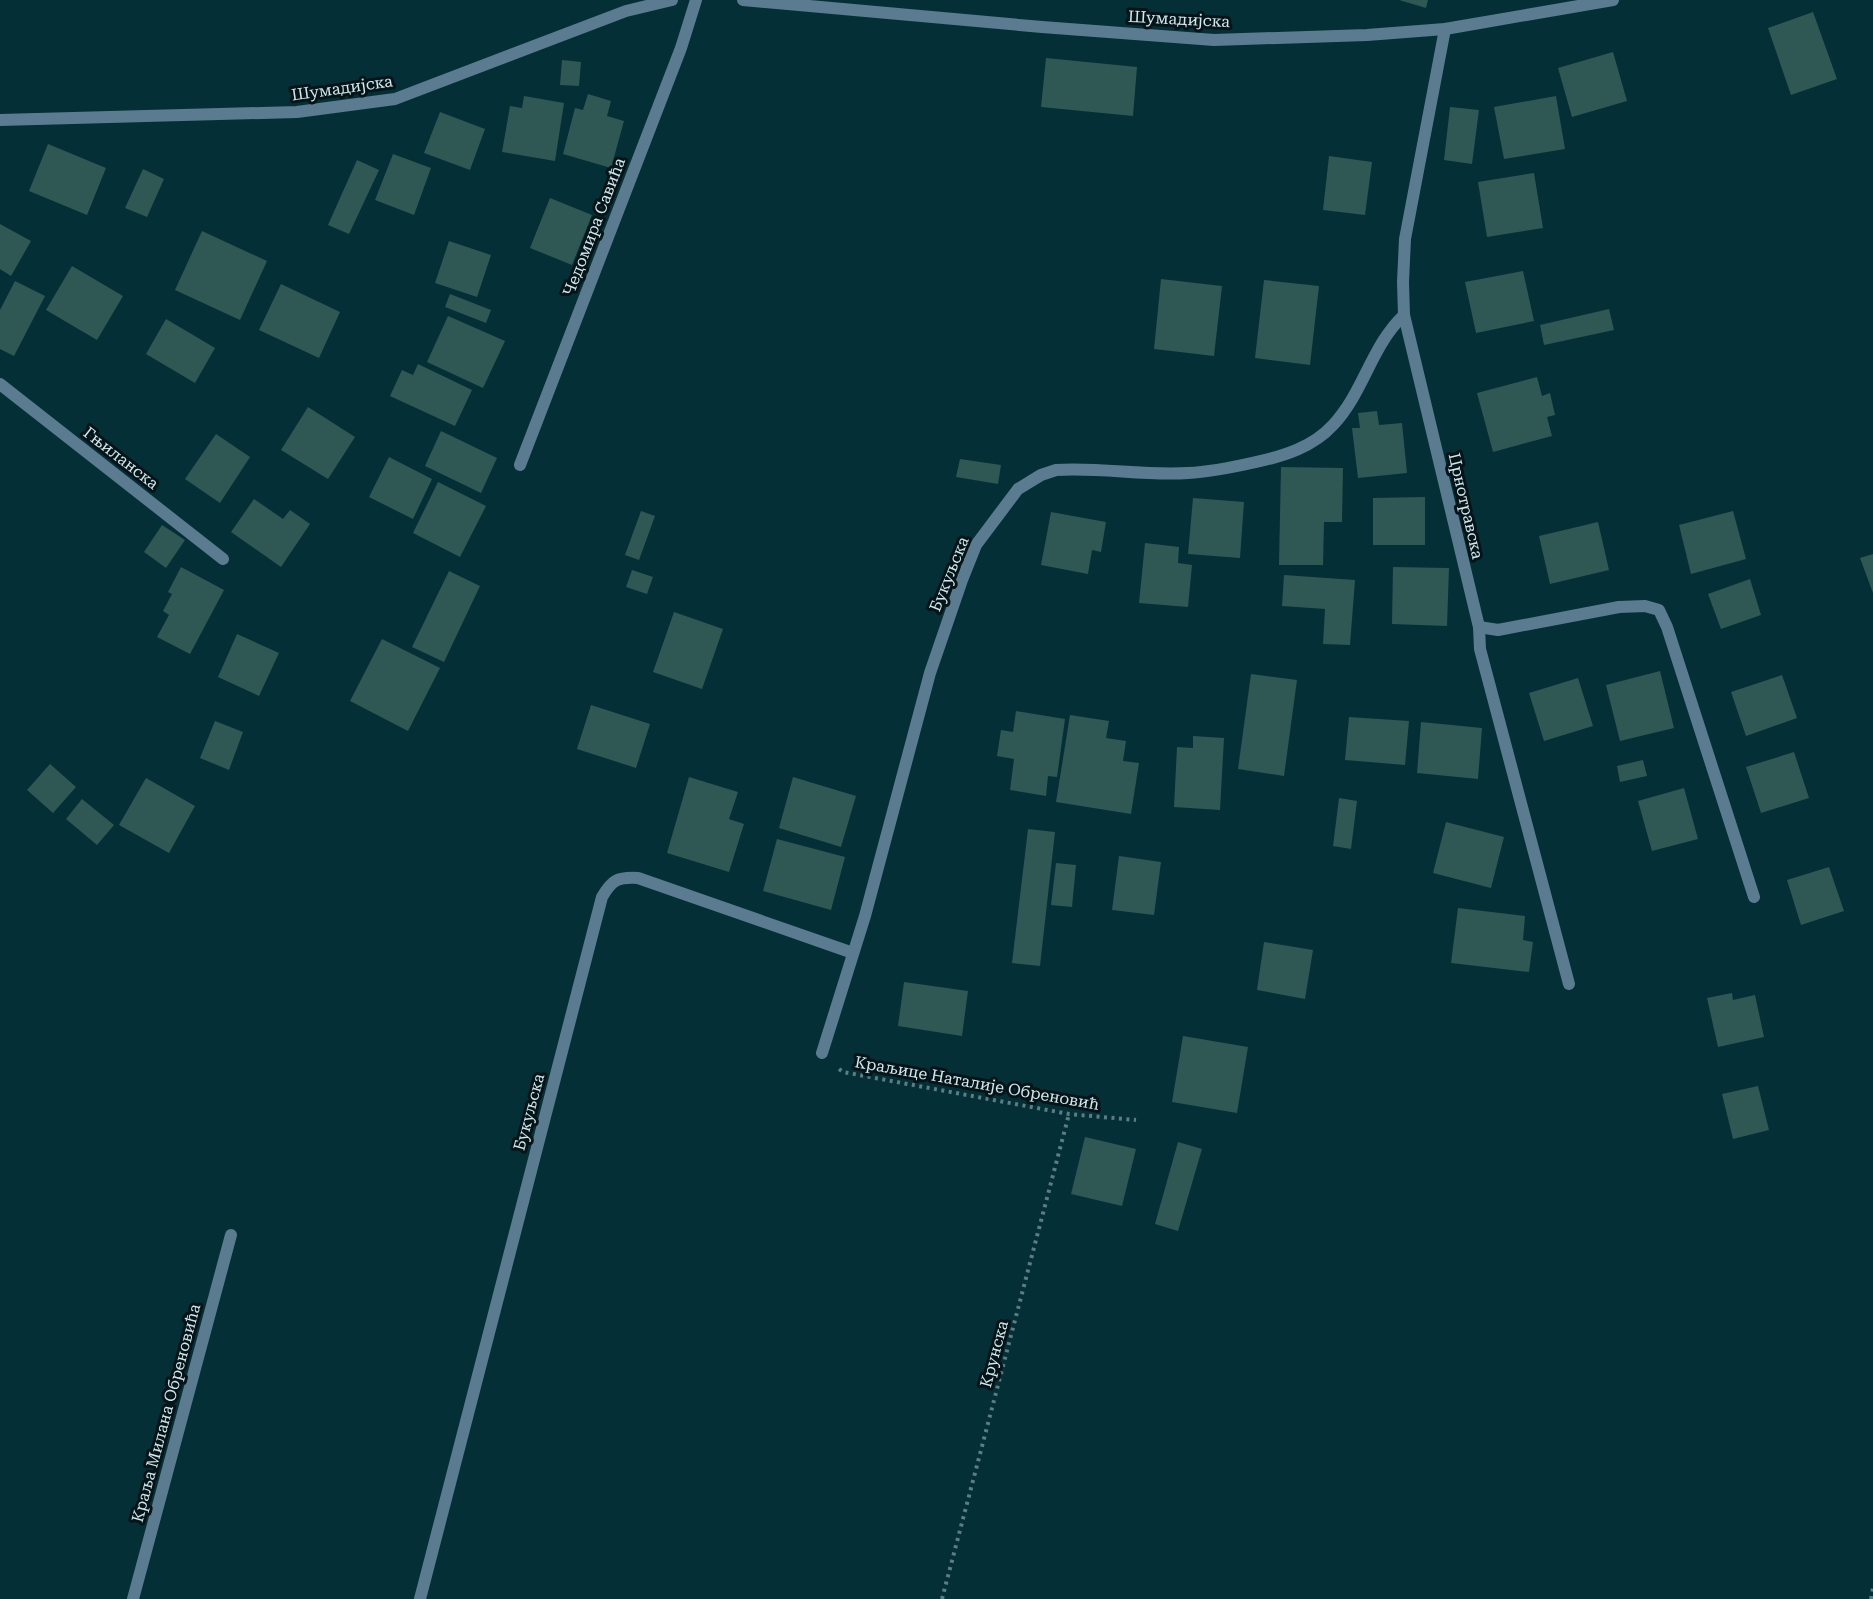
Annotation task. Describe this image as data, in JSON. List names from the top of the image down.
{
  "streets": {
    "street": [
      "Шумадијска",
      "Чедомира Савића",
      "Гњиланска",
      "Црнотравска",
      "Букуљска",
      "Краља Милана Обреновића"
    ],
    "path": ["Краљице Наталије Обреновић", "Крунска"]
  },
  "crossings": [
    ["Шумадијска", "Црнотравска"],
    ["Црнотравска", "Букуљска"],
    ["Букуљска", "Краљице Наталије Обреновић"],
    ["Краљице Наталије Обреновић", "Крунска"]
  ]
}
